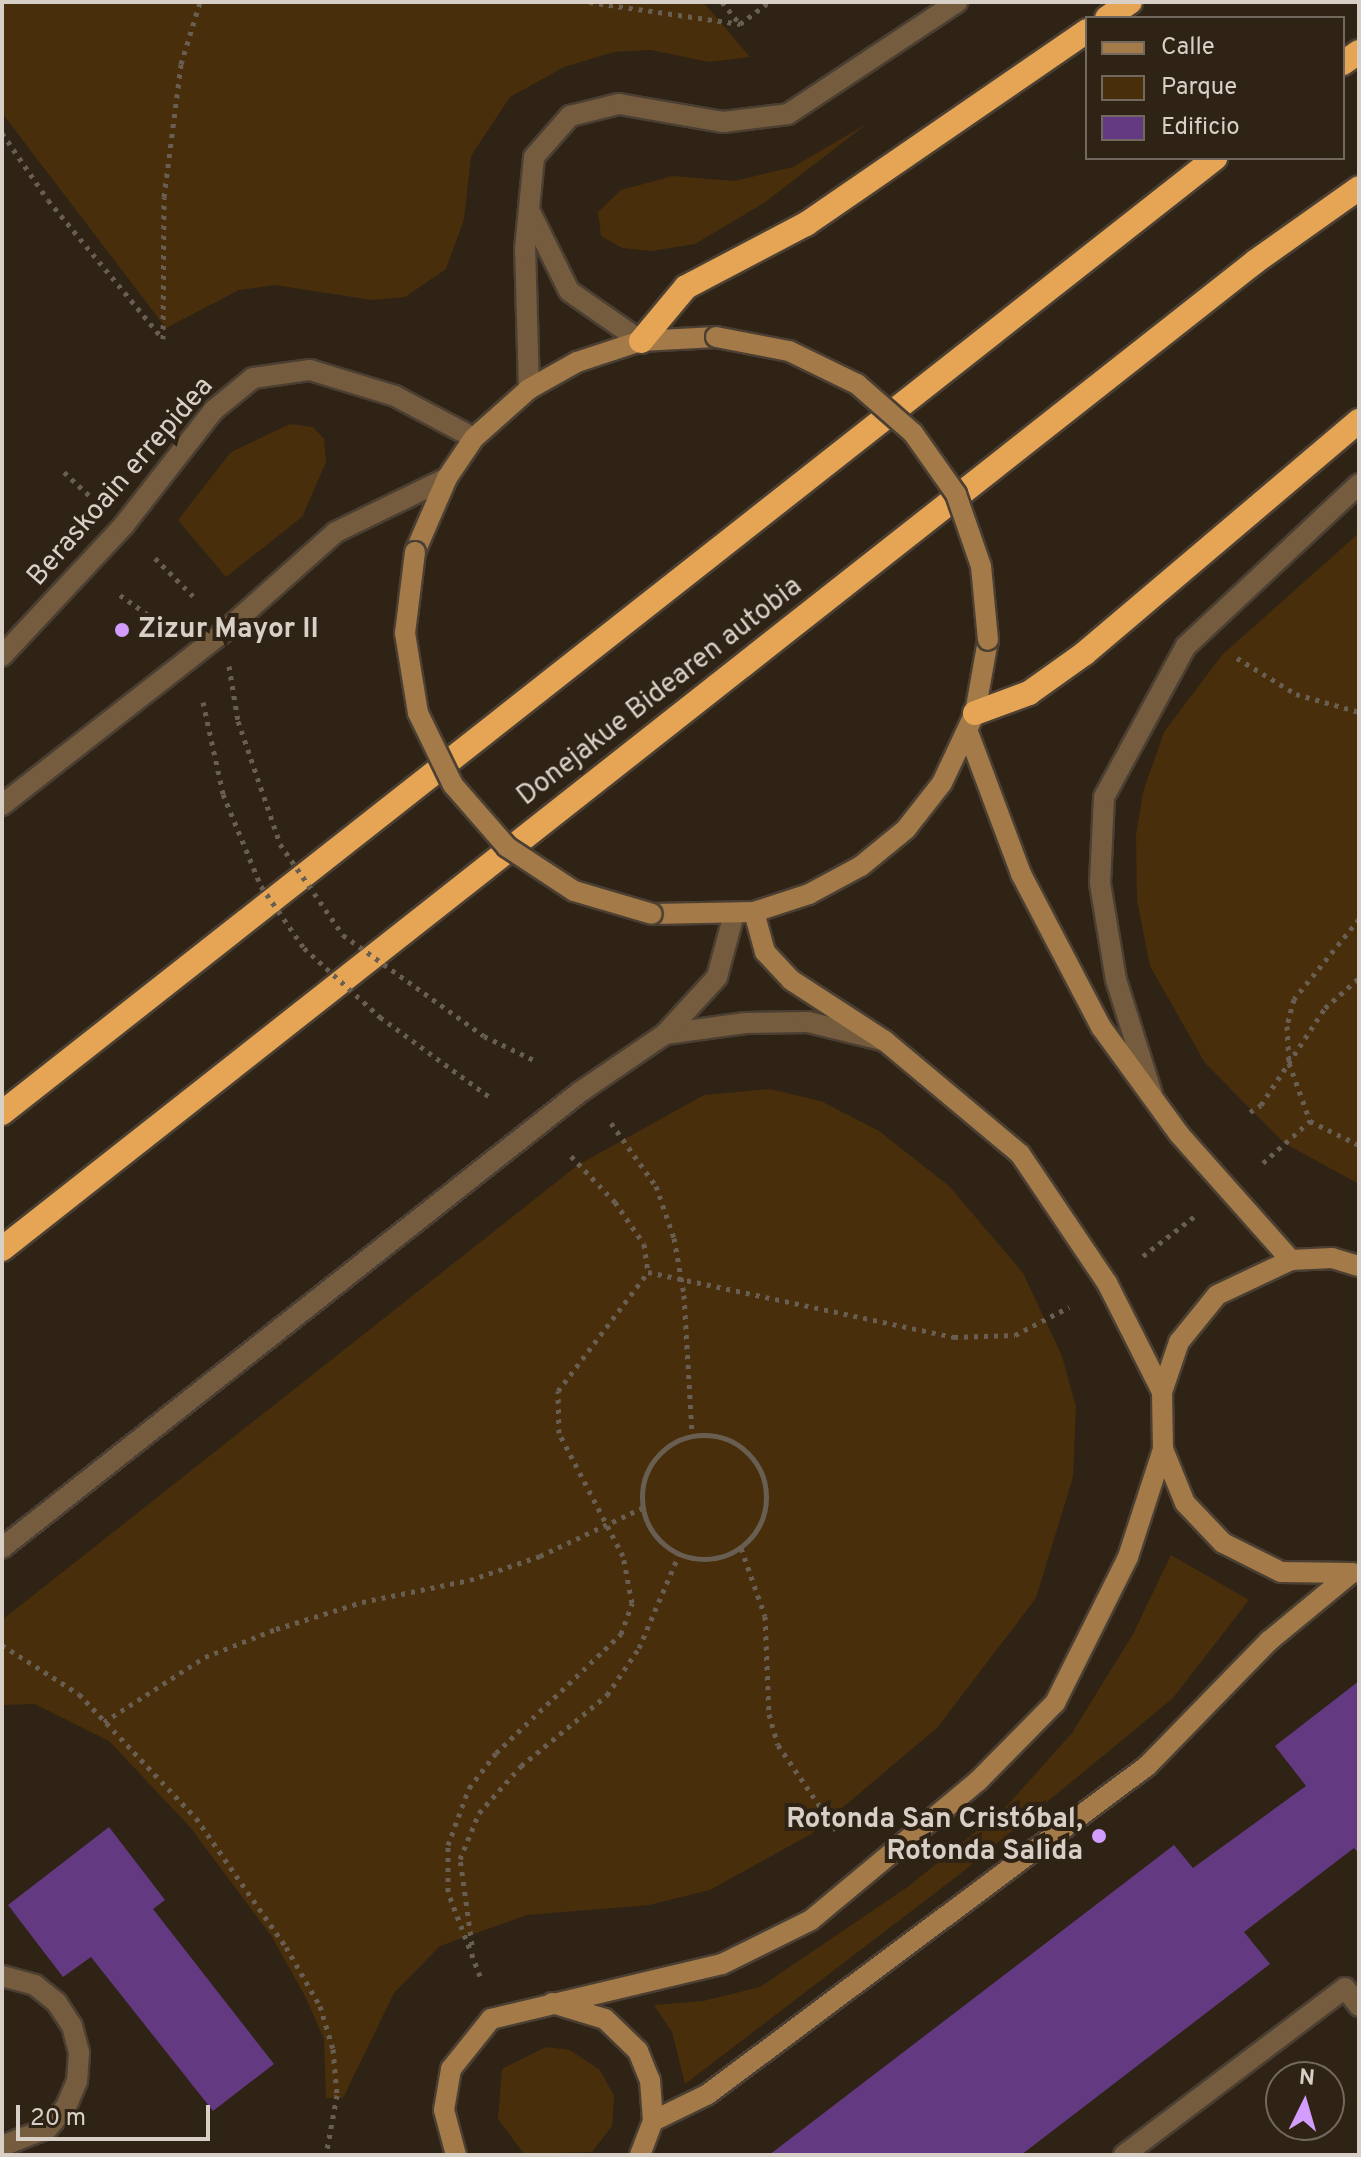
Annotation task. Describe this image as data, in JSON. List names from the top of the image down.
{
  "streets": {
    "highway": ["Donejakue Bidearen autobia"],
    "street": ["Beraskoain errepidea"]
  },
  "places": ["Zizur Mayor II", "Rotonda San Cristóbal, Rotonda Salida"],
  "legend": ["Calle", "Parque", "Edificio"],
  "scale_bar": "20 m",
  "north": "top"
}
